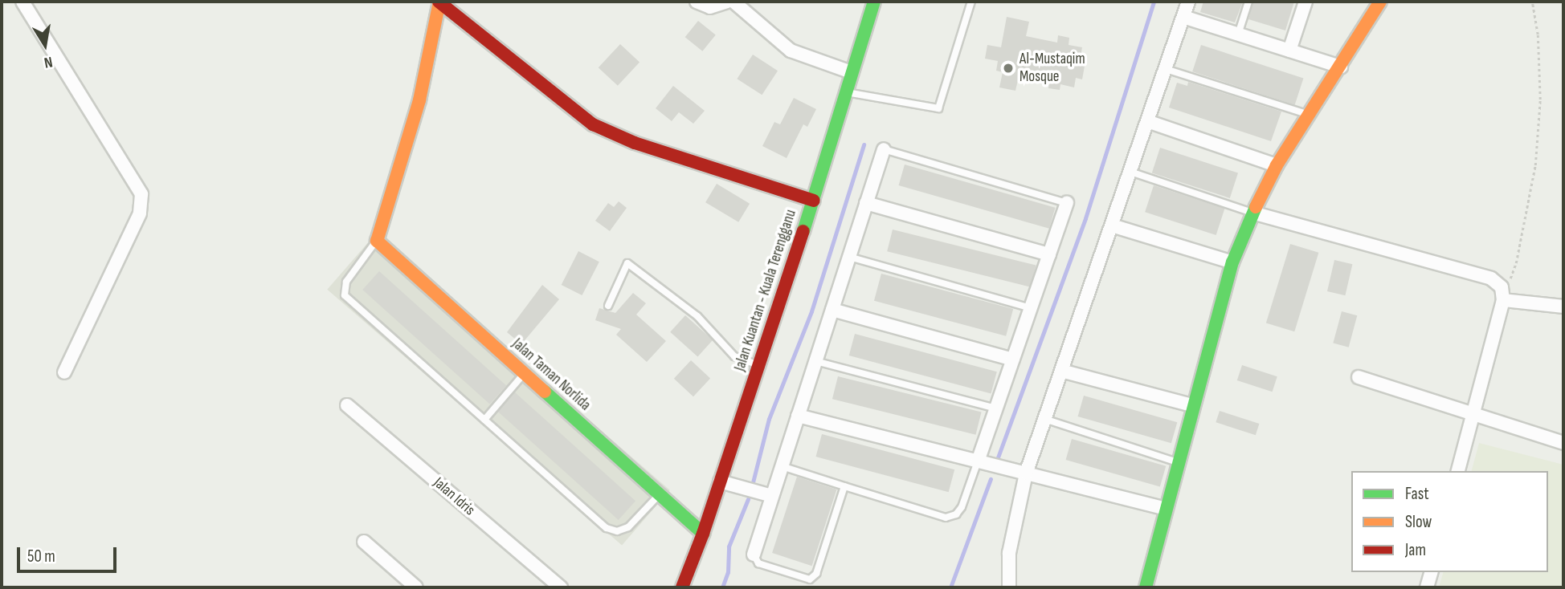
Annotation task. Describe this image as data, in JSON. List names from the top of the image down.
{
  "streets": {
    "main road": ["Jalan Kuantan - Kuala Terengganu", "Jalan Taman Norlida"],
    "street": ["Jalan Idris"]
  },
  "crossings": [
    ["Jalan Kuantan - Kuala Terengganu", "Jalan Taman Norlida"]
  ],
  "places": ["Al-Mustaqim Mosque"],
  "legend": ["Fast", "Slow", "Jam"],
  "scale_bar": "50 m",
  "north": "bottom"
}
